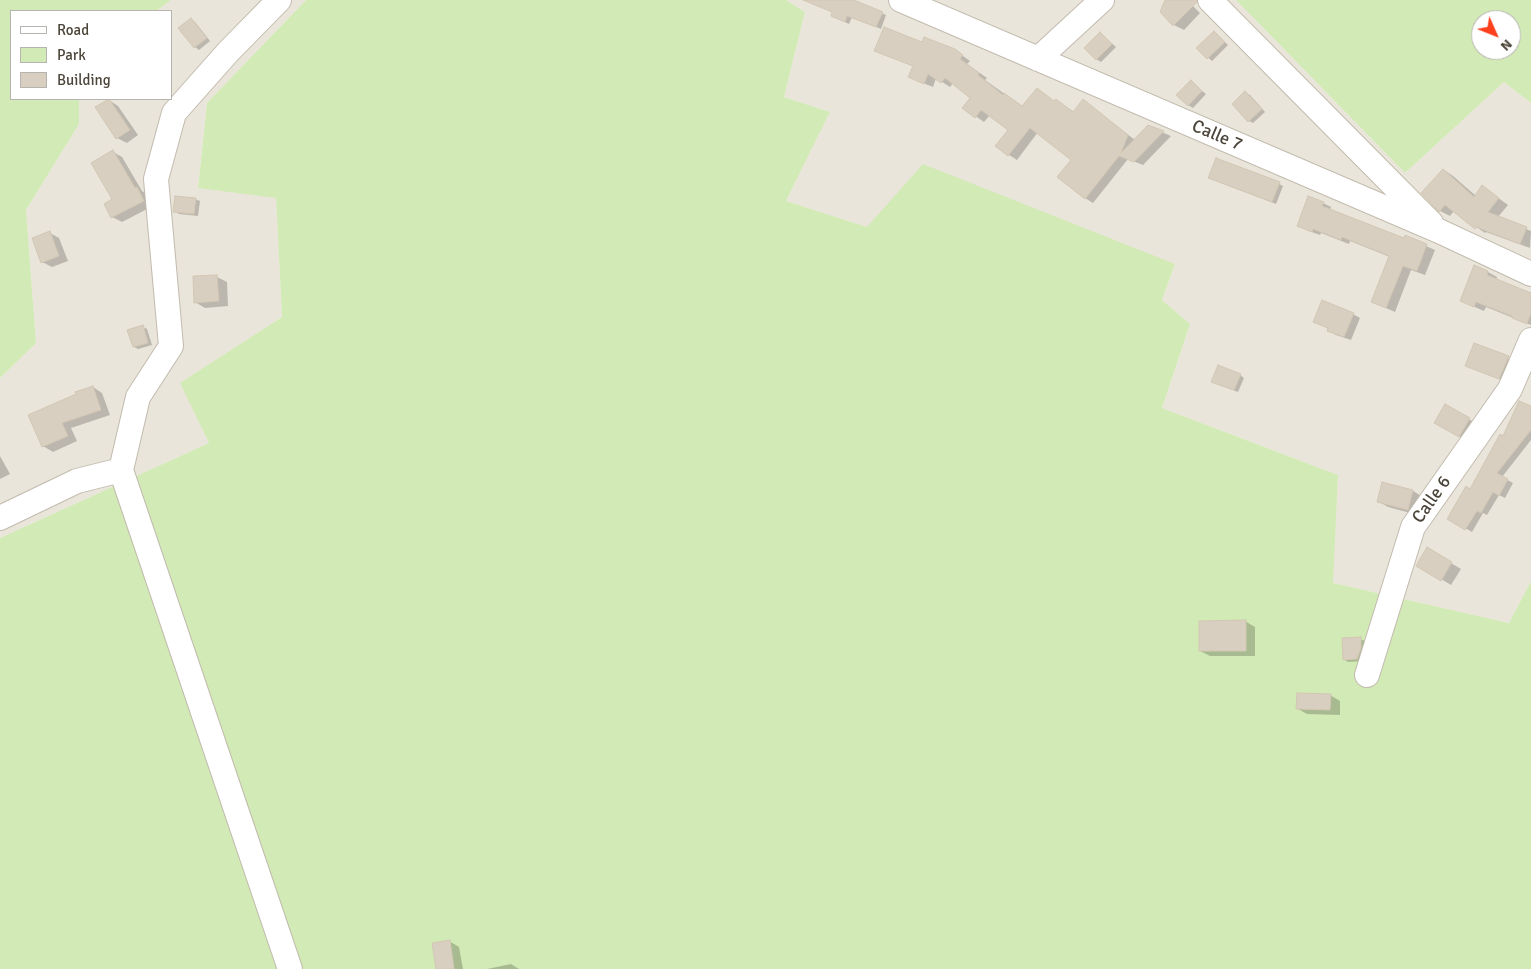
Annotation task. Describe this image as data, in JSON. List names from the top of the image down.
{
  "streets": {
    "street": ["Calle 7", "Calle 6"]
  },
  "legend": ["Road", "Park", "Building"],
  "north": "bottom right"
}
